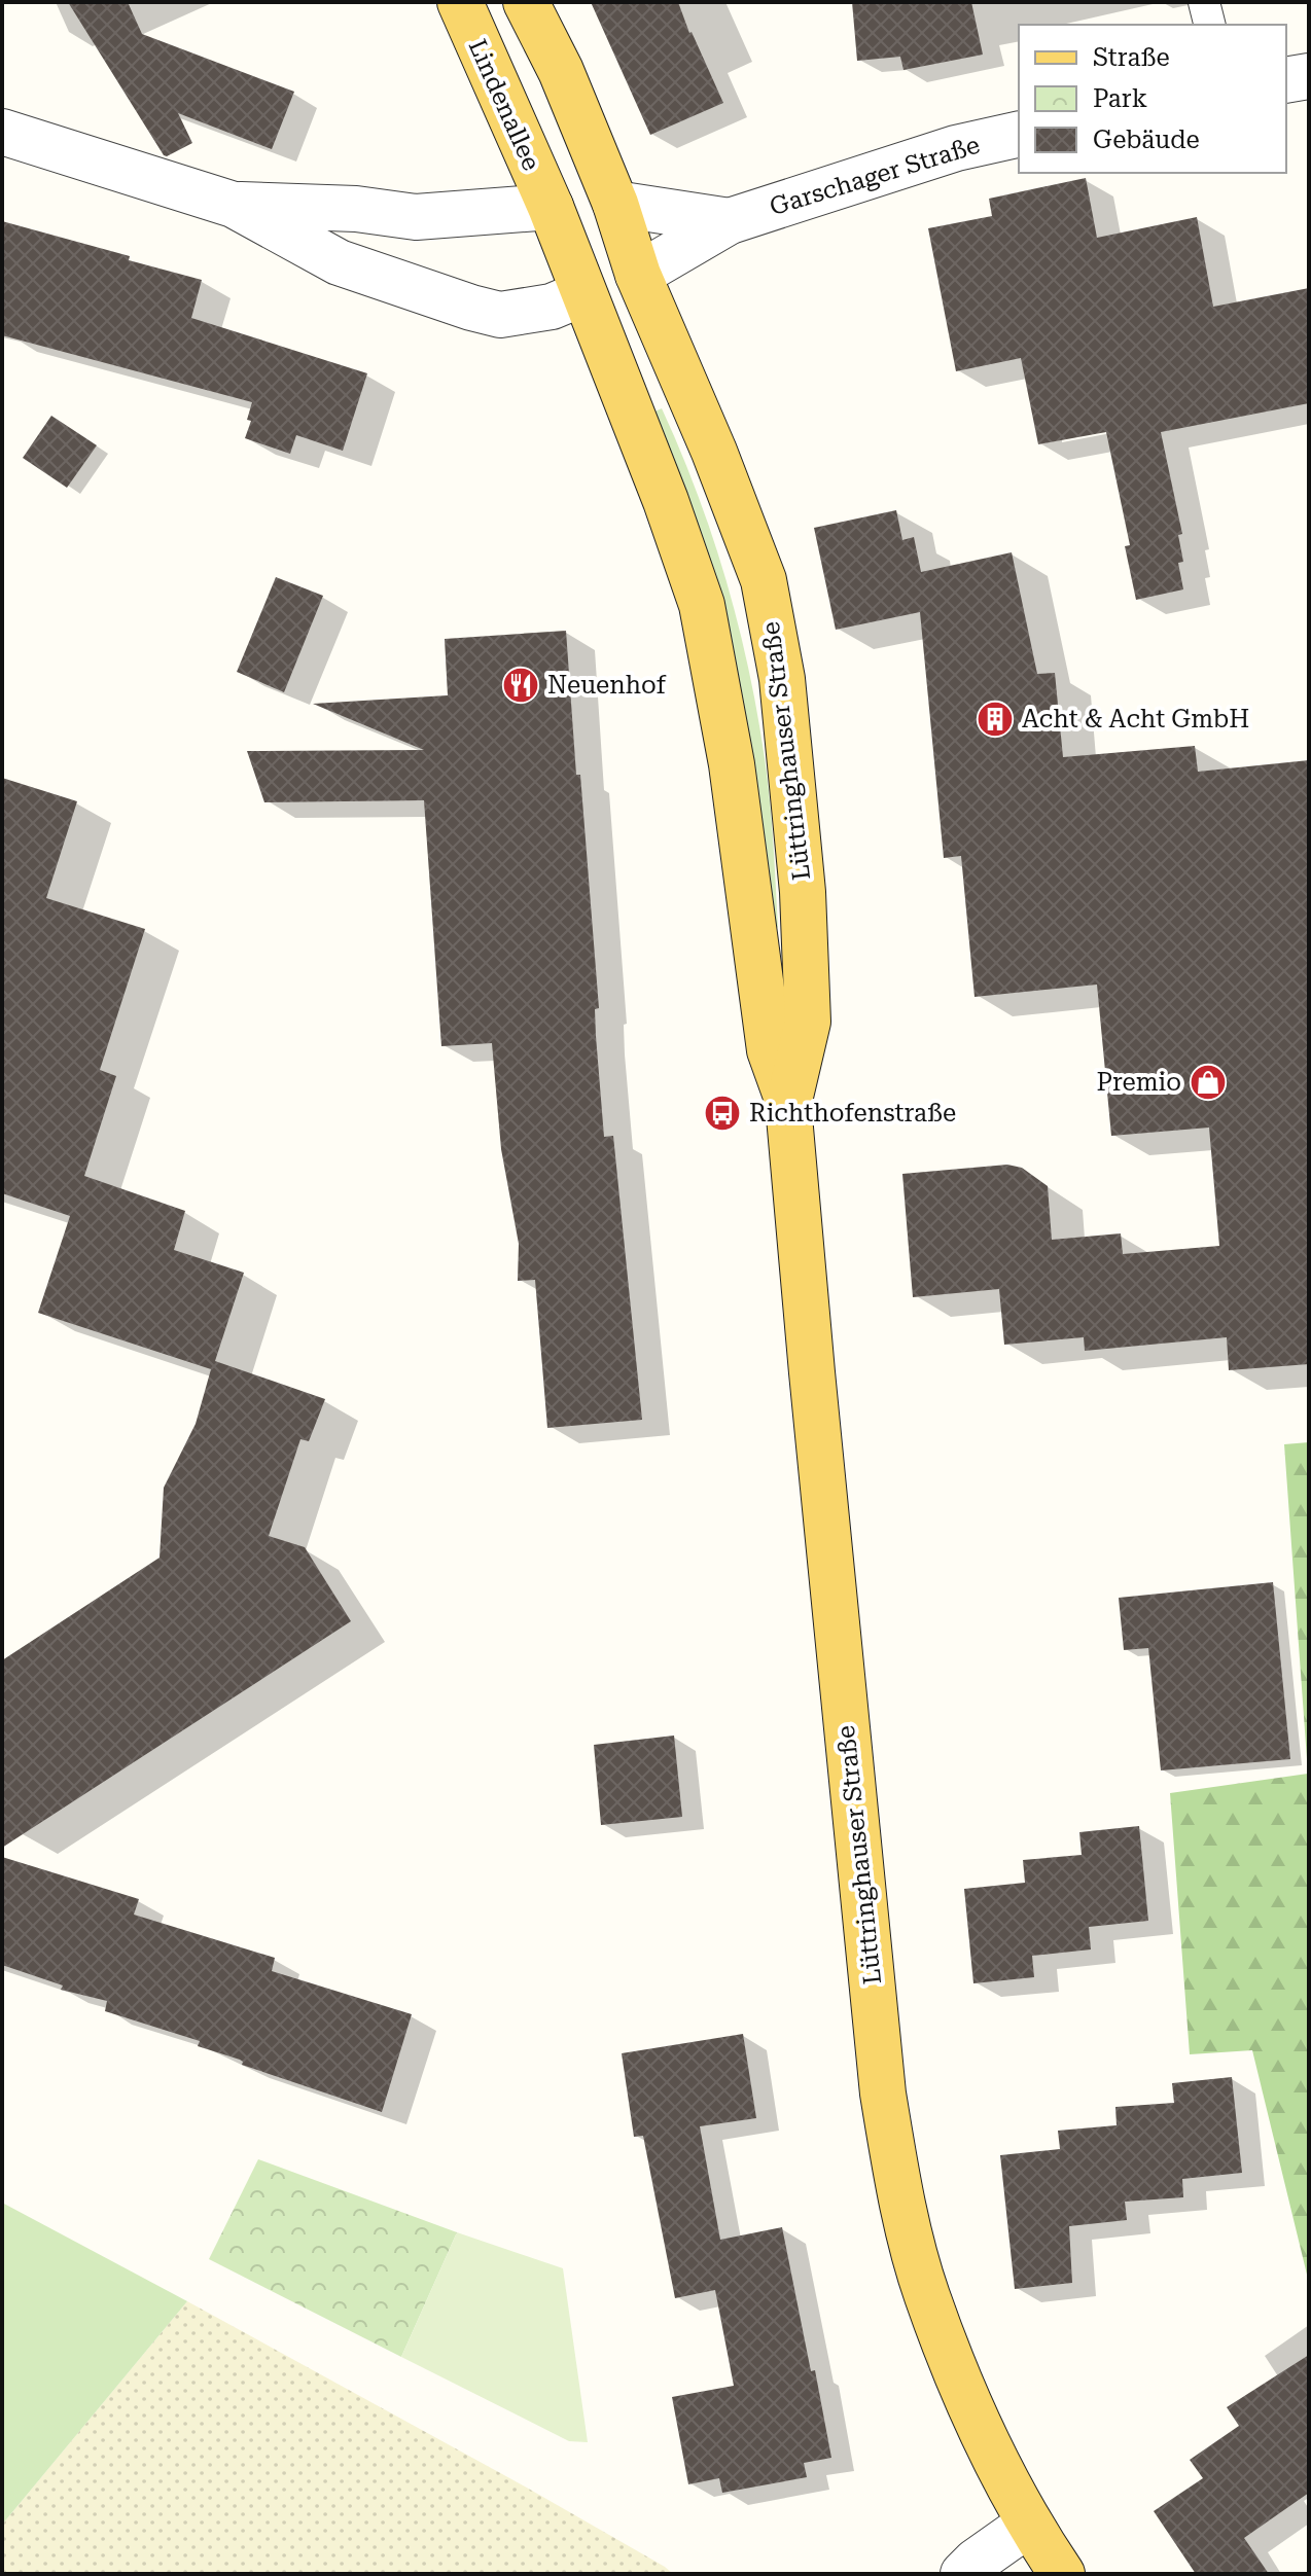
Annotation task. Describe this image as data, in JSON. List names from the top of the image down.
{
  "streets": {
    "main road": ["Lindenallee", "Lüttringhauser Straße"],
    "street": ["Garschager Straße"]
  },
  "crossings": [
    ["Lindenallee", "Lüttringhauser Straße"],
    ["Garschager Straße", "Lüttringhauser Straße"]
  ],
  "places": {
    "restaurant": ["Neuenhof"],
    "building": ["Acht & Acht GmbH"],
    "shop": ["Premio"],
    "bus stop": ["Richthofenstraße"]
  },
  "legend": ["Straße", "Park", "Gebäude"]
}
